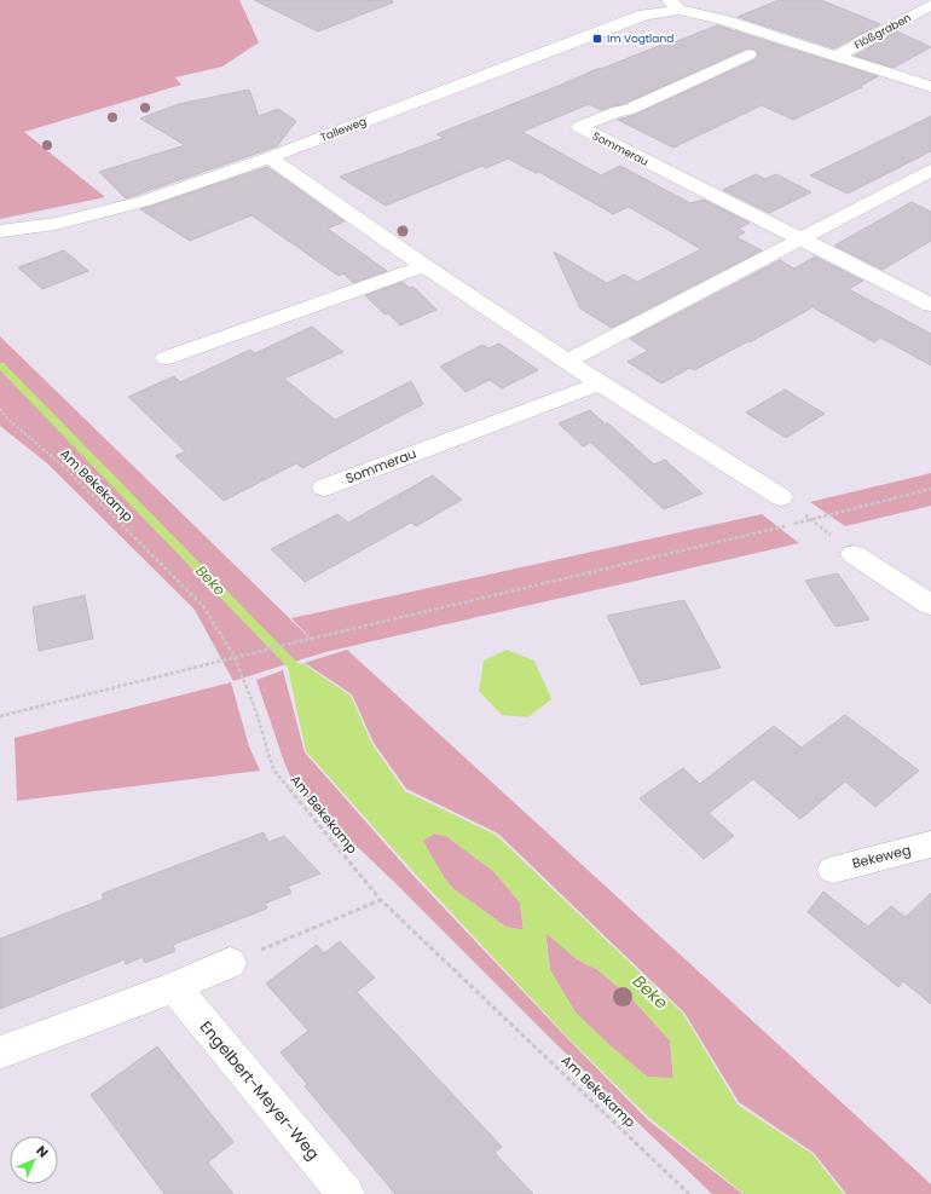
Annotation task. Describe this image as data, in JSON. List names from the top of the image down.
{
  "streets": {
    "street": [
      "Flößgraben",
      "Talleweg",
      "Sommerau",
      "Bekeweg",
      "Engelbert-Meyer-Weg"
    ],
    "path": ["Am Bekekamp"]
  },
  "water": ["Beke"],
  "places": {
    "transit": ["Im Vogtland"]
  },
  "north": "top right"
}
